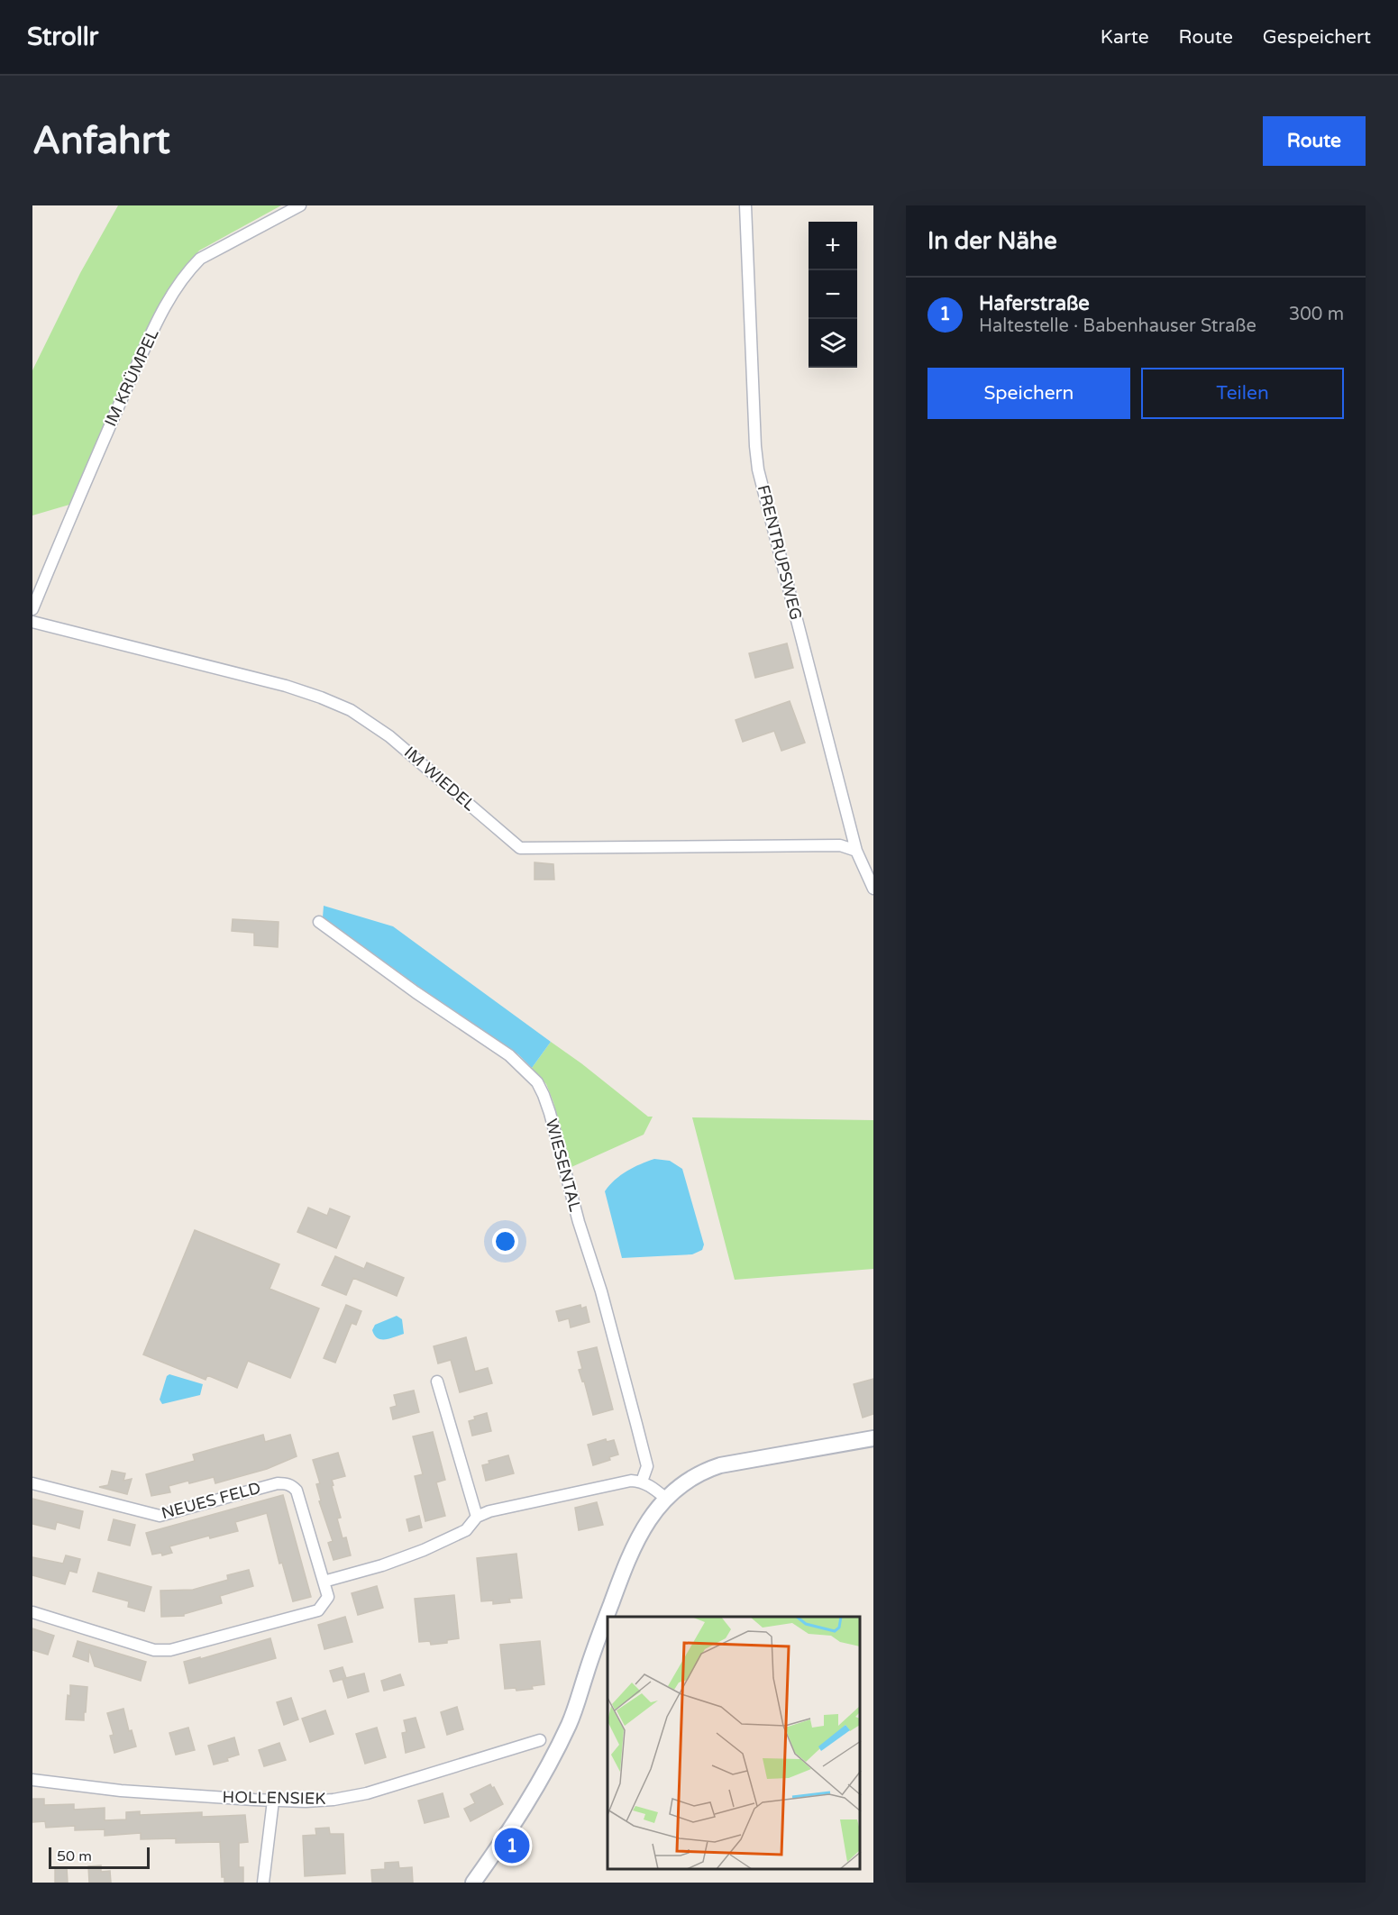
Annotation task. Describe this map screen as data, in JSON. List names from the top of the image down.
{
  "streets": {
    "street": [
      "IM KRÜMPEL",
      "FRENTRUPSWEG",
      "IM WIEDEL",
      "WIESENTAL",
      "NEUES FELD",
      "HOLLENSIEK"
    ]
  },
  "crossings": [
    ["FRENTRUPSWEG", "IM WIEDEL"]
  ],
  "scale_bar": "50 m",
  "page": {
    "header": "Strollr",
    "nav": ["Karte", "Route", "Gespeichert"],
    "buttons": [
      "Route",
      ["Speichern", "Teilen"]
    ],
    "title": "Anfahrt",
    "heading": "In der Nähe",
    "map_buttons": ["+", "−"],
    "list": [
      {
        "mark": "1",
        "name": "Haferstraße",
        "note": "Haltestelle · Babenhauser Straße",
        "value": "300 m"
      }
    ],
    "pins": "1",
    "scale": "50 m"
  }
}
